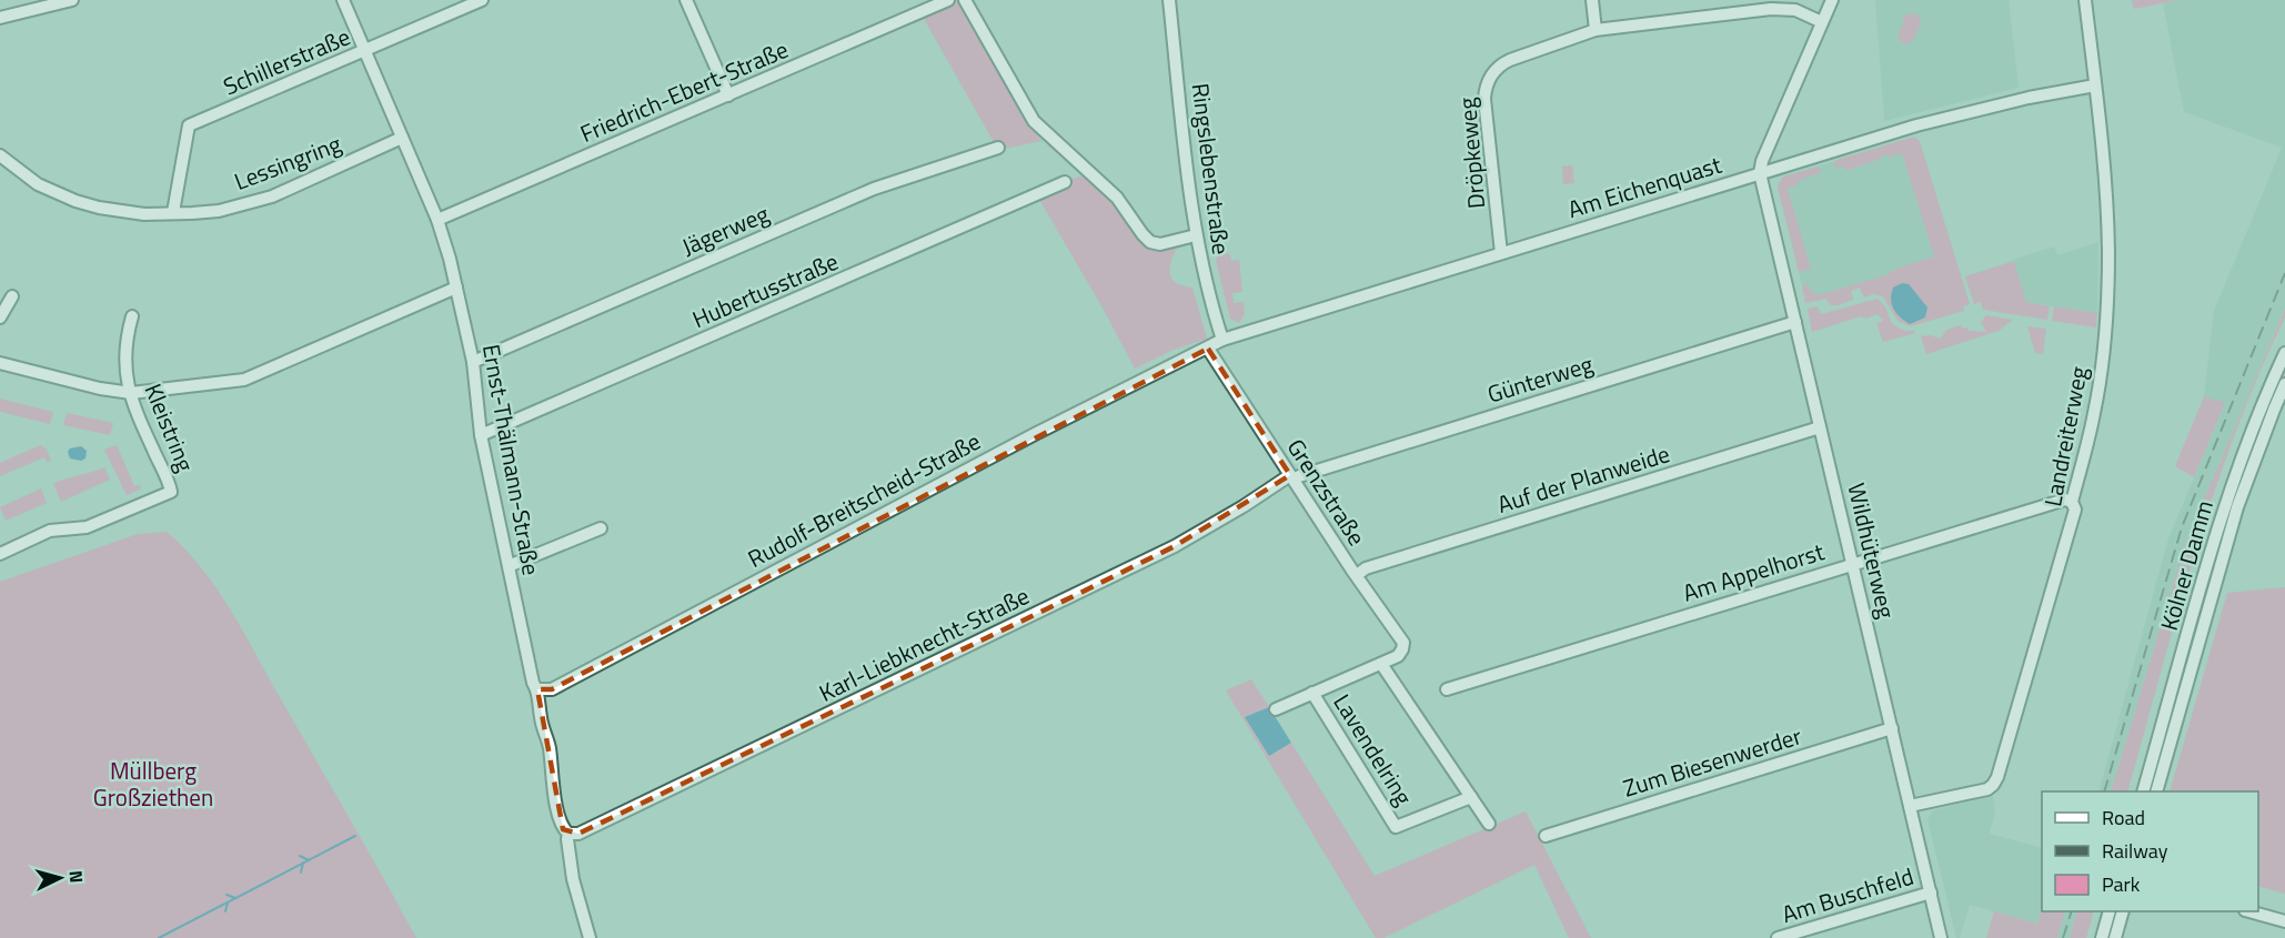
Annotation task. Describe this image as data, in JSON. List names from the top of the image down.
{
  "streets": {
    "street": [
      "Schillerstraße",
      "Friedrich-Ebert-Straße",
      "Dröpkeweg",
      "Lessingring",
      "Ringslebenstraße",
      "Am Eichenquast",
      "Jägerweg",
      "Hubertusstraße",
      "Günterweg",
      "Kleistring",
      "Landreiterweg",
      "Ernst-Thälmann-Straße",
      "Auf der Planweide",
      "Grenzstraße",
      "Rudolf-Breitscheid-Straße",
      "Wildhüterweg",
      "Kölner Damm",
      "Am Appelhorst",
      "Karl-Liebknecht-Straße",
      "Lavendelring",
      "Zum Biesenwerder",
      "Am Buschfeld"
    ]
  },
  "crossings": [
    ["Schillerstraße", "Lessingring"],
    ["Schillerstraße", "Ernst-Thälmann-Straße"],
    ["Friedrich-Ebert-Straße", "Ernst-Thälmann-Straße"],
    ["Dröpkeweg", "Am Eichenquast"],
    ["Lessingring", "Ernst-Thälmann-Straße"],
    ["Ringslebenstraße", "Am Eichenquast"],
    ["Ringslebenstraße", "Grenzstraße"],
    ["Ringslebenstraße", "Rudolf-Breitscheid-Straße"],
    ["Am Eichenquast", "Landreiterweg"],
    ["Am Eichenquast", "Grenzstraße"],
    ["Am Eichenquast", "Rudolf-Breitscheid-Straße"],
    ["Am Eichenquast", "Wildhüterweg"],
    ["Jägerweg", "Ernst-Thälmann-Straße"],
    ["Hubertusstraße", "Ernst-Thälmann-Straße"],
    ["Günterweg", "Grenzstraße"],
    ["Günterweg", "Wildhüterweg"],
    ["Günterweg", "Karl-Liebknecht-Straße"],
    ["Landreiterweg", "Wildhüterweg"],
    ["Landreiterweg", "Am Appelhorst"],
    ["Ernst-Thälmann-Straße", "Rudolf-Breitscheid-Straße"],
    ["Ernst-Thälmann-Straße", "Karl-Liebknecht-Straße"],
    ["Auf der Planweide", "Wildhüterweg"],
    ["Grenzstraße", "Rudolf-Breitscheid-Straße"],
    ["Grenzstraße", "Karl-Liebknecht-Straße"],
    ["Grenzstraße", "Lavendelring"],
    ["Wildhüterweg", "Am Appelhorst"],
    ["Wildhüterweg", "Zum Biesenwerder"],
    ["Wildhüterweg", "Am Buschfeld"]
  ],
  "parks": ["Müllberg Großziethen"],
  "legend": ["Road", "Railway", "Park"],
  "north": "right"
}
